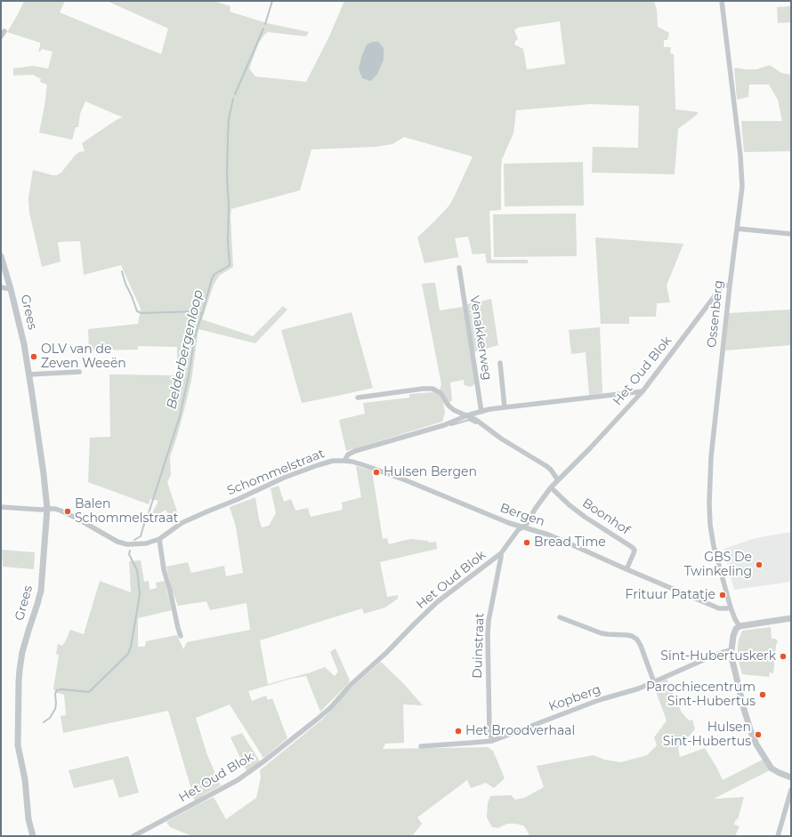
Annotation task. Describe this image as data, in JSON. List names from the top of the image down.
{
  "streets": {
    "street": [
      "Grees",
      "Ossenberg",
      "Venakkerweg",
      "Het Oud Blok",
      "Schommelstraat",
      "Bergen",
      "Boonhof",
      "Duinstraat",
      "Kopberg"
    ]
  },
  "crossings": [
    ["Grees", "Schommelstraat"],
    ["Ossenberg", "Het Oud Blok"],
    ["Ossenberg", "Bergen"],
    ["Venakkerweg", "Schommelstraat"],
    ["Het Oud Blok", "Schommelstraat"],
    ["Het Oud Blok", "Bergen"],
    ["Het Oud Blok", "Boonhof"],
    ["Het Oud Blok", "Duinstraat"],
    ["Schommelstraat", "Bergen"],
    ["Bergen", "Boonhof"],
    ["Duinstraat", "Kopberg"]
  ],
  "water": ["Belderbergenloop"],
  "places": [
    "OLV van de Zeven Weeën",
    "Hulsen Bergen",
    "Balen Schommelstraat",
    "Bread Time",
    "GBS De Twinkeling",
    "Frituur Patatje",
    "Sint-Hubertuskerk",
    "Parochiecentrum Sint-Hubertus",
    "Het Broodverhaal",
    "Hulsen Sint-Hubertus"
  ]
}
